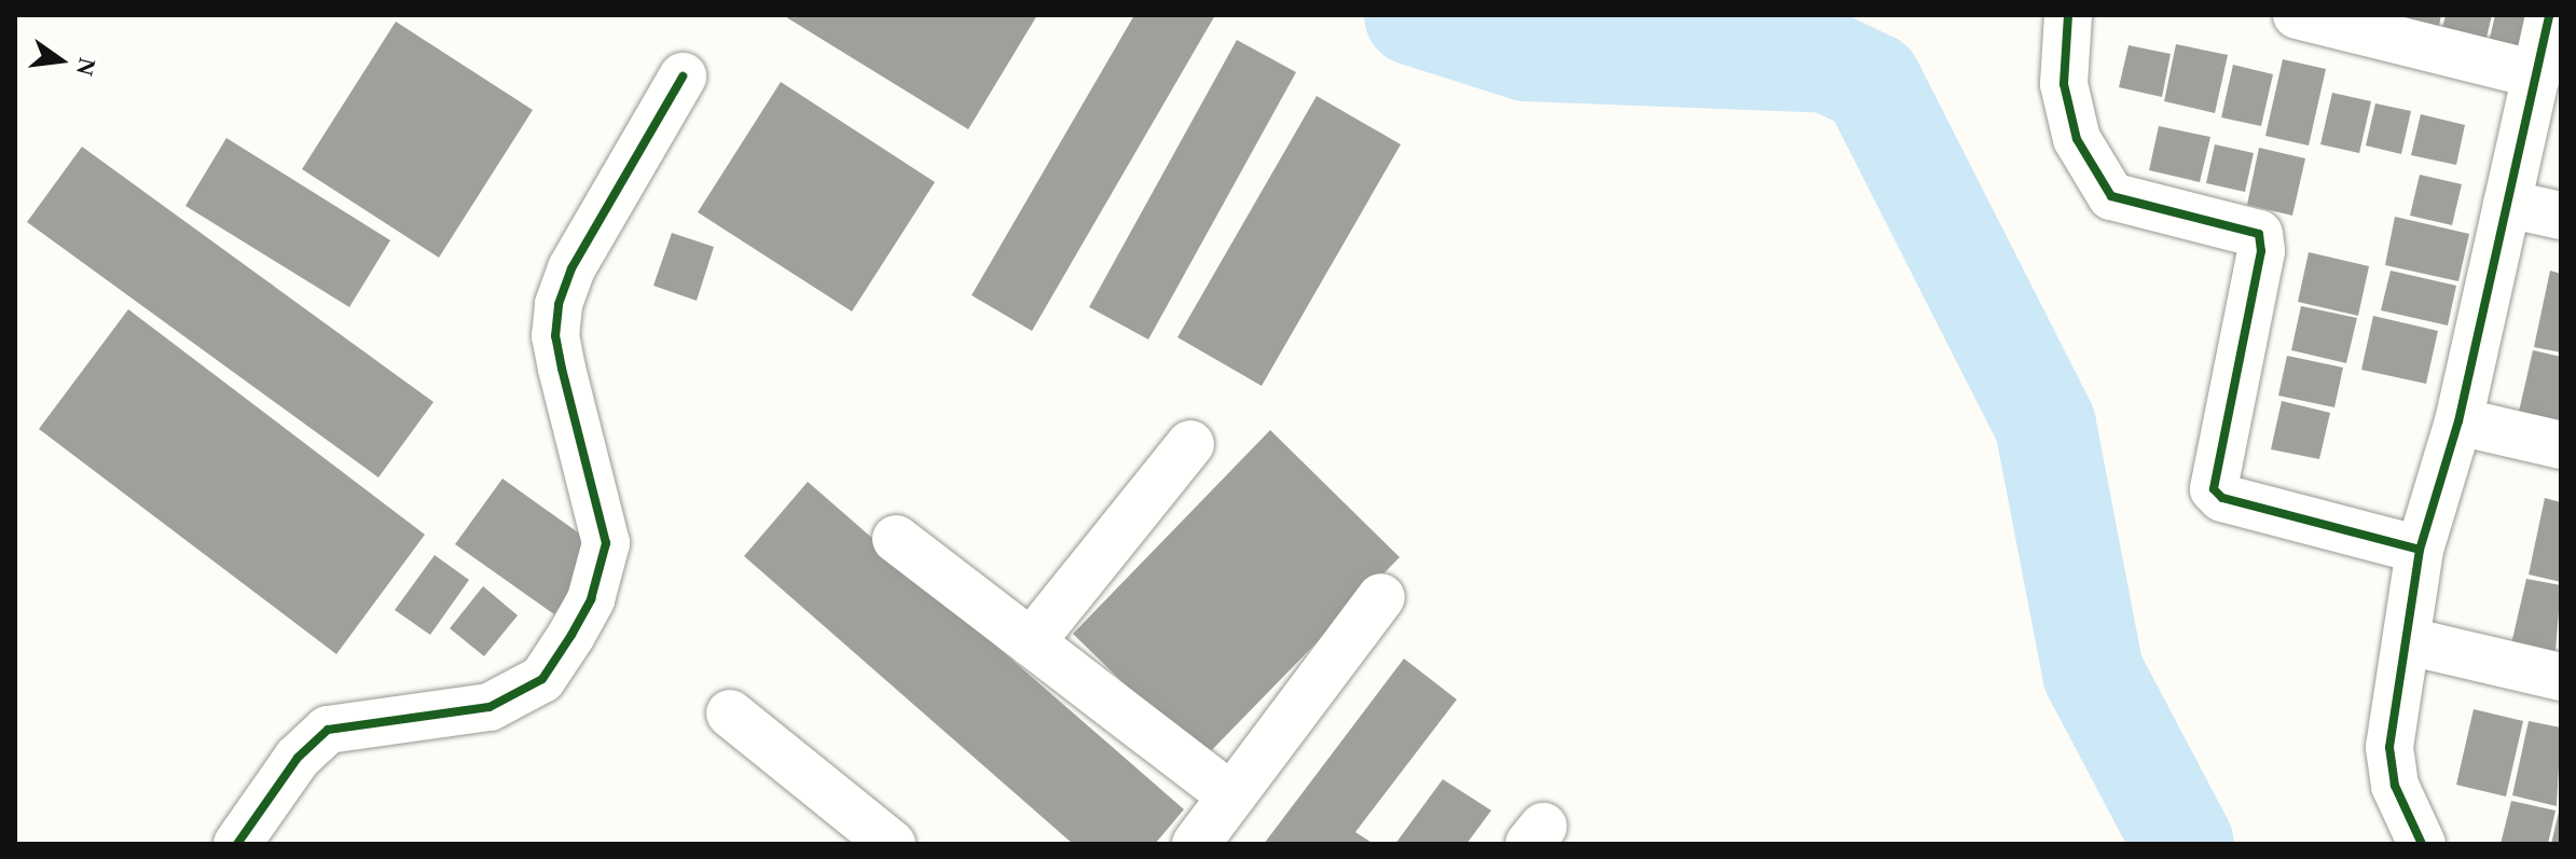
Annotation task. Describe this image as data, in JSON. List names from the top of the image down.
{
  "north": "right"
}
